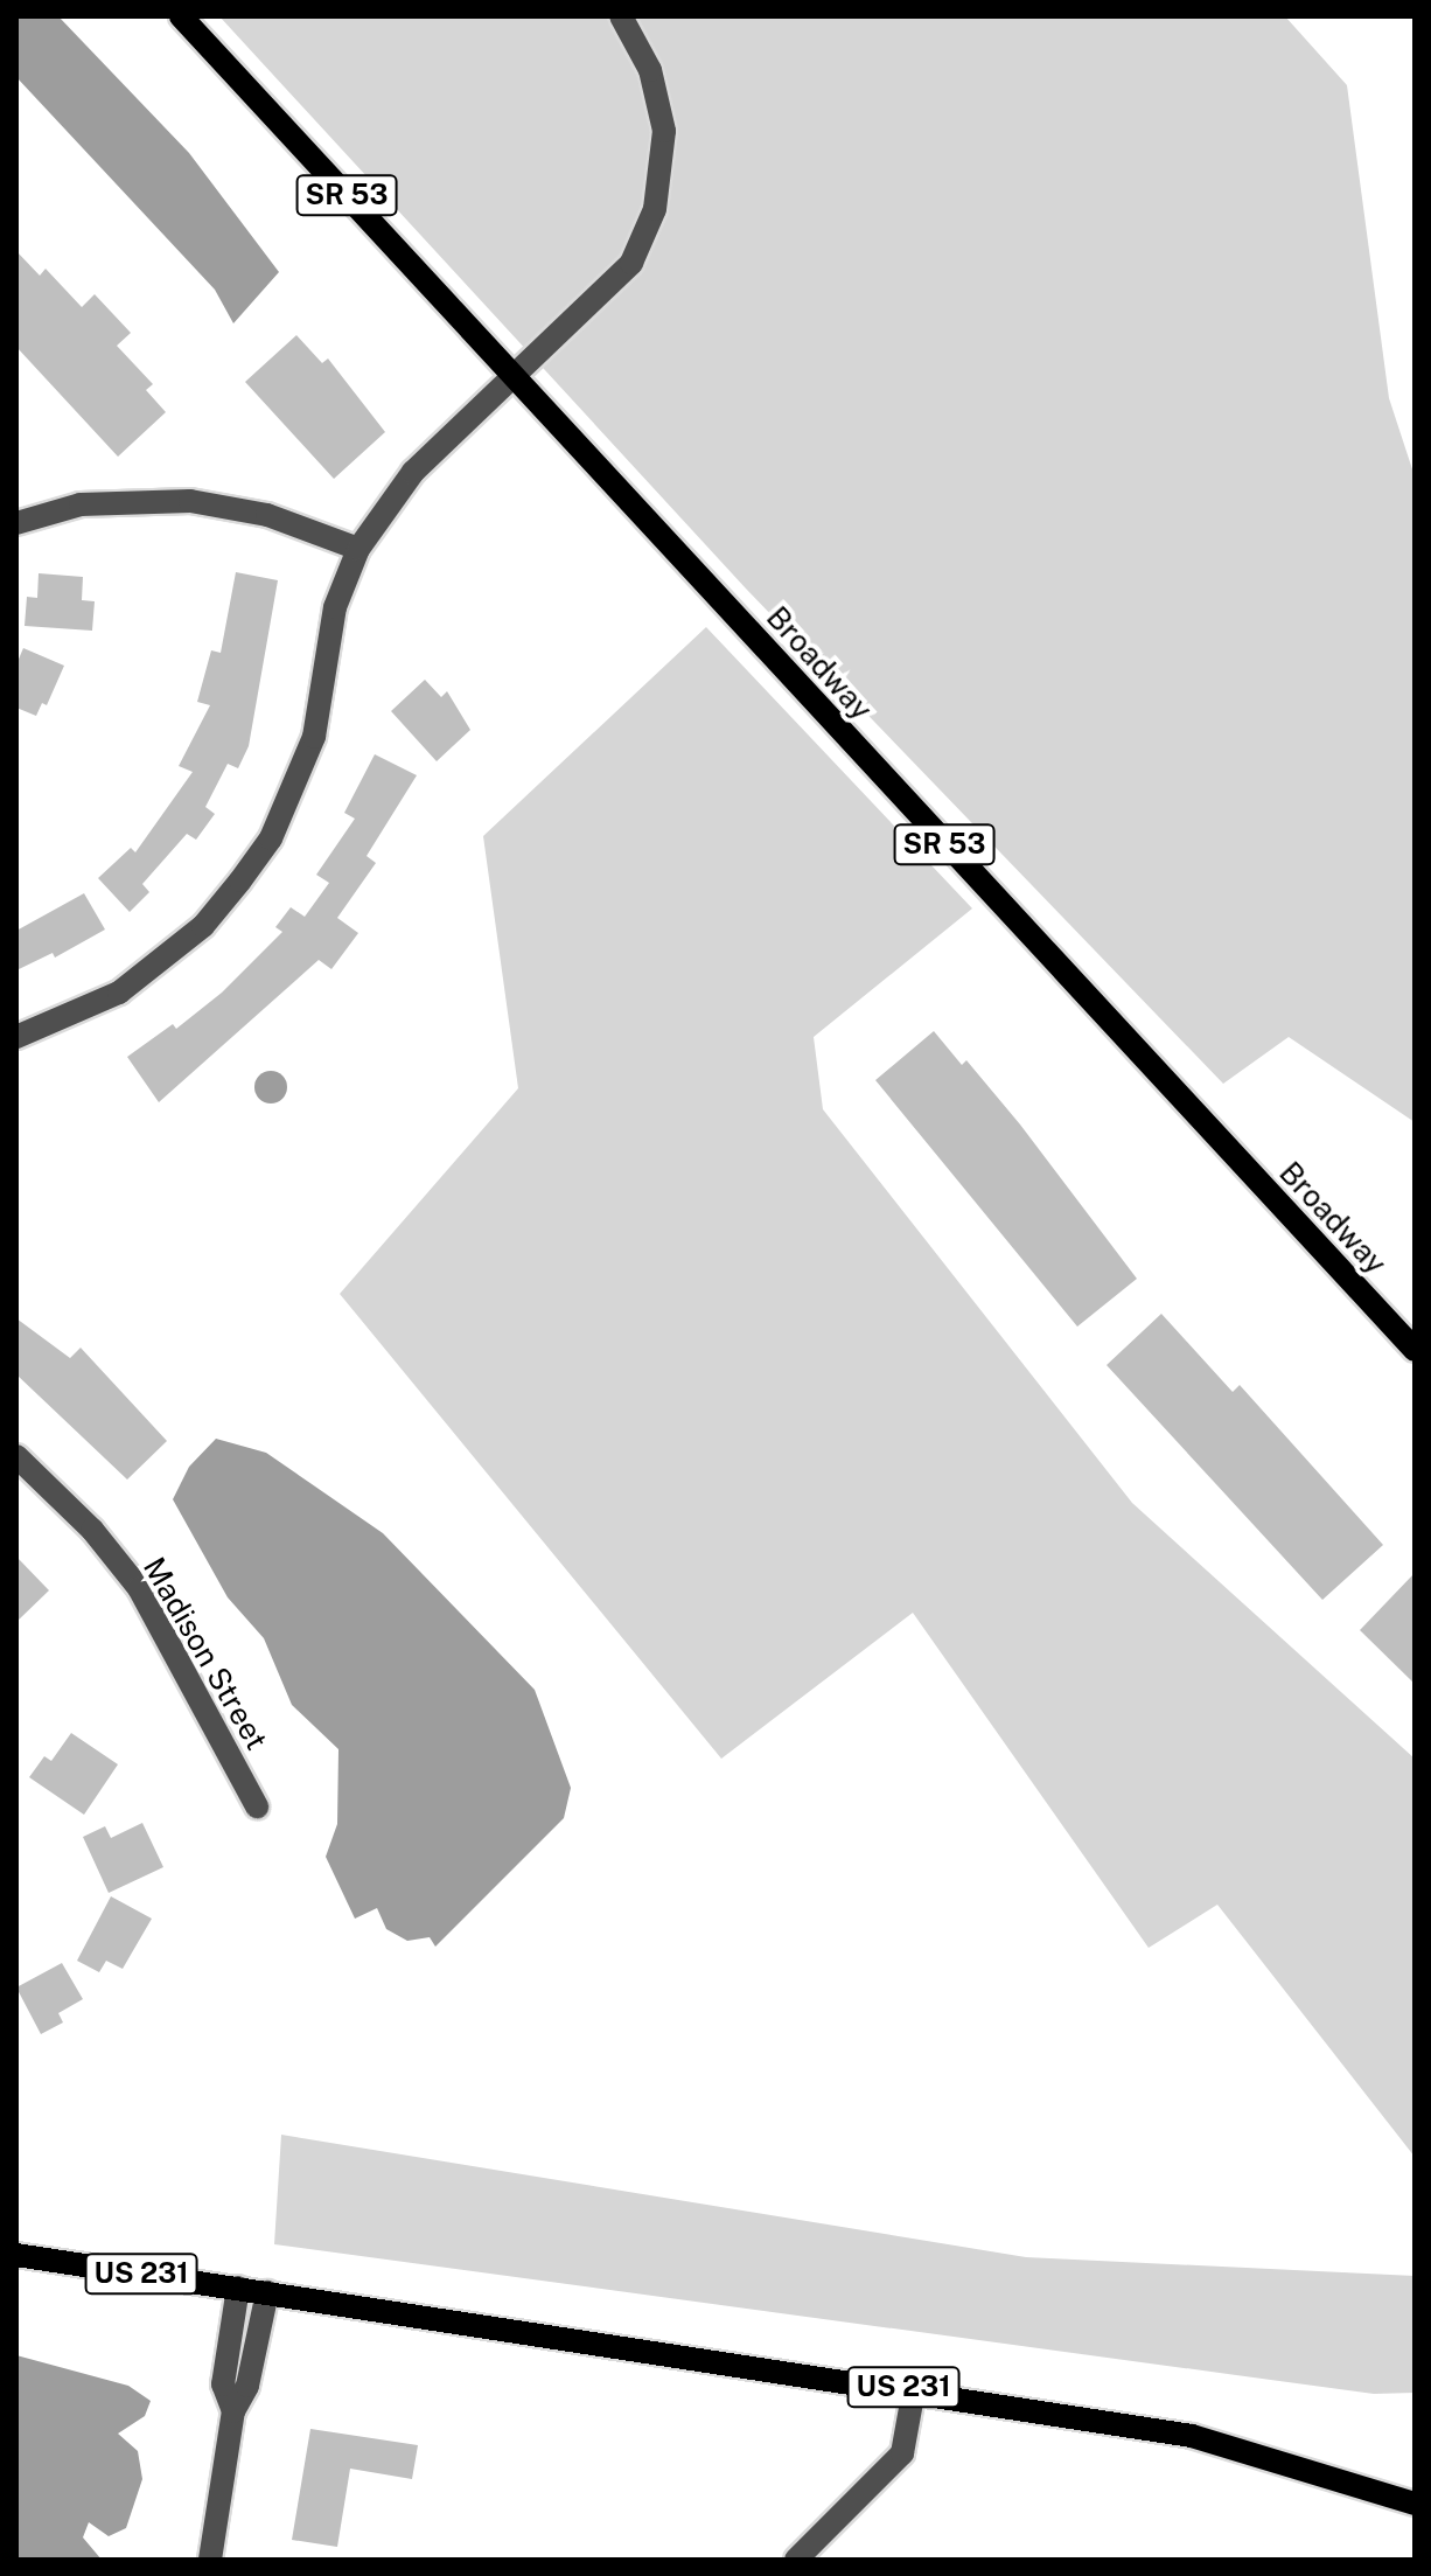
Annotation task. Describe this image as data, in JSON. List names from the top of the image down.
{
  "streets": {
    "main road": ["SR 53", "Broadway", "US 231"],
    "street": ["Madison Street"]
  }
}
